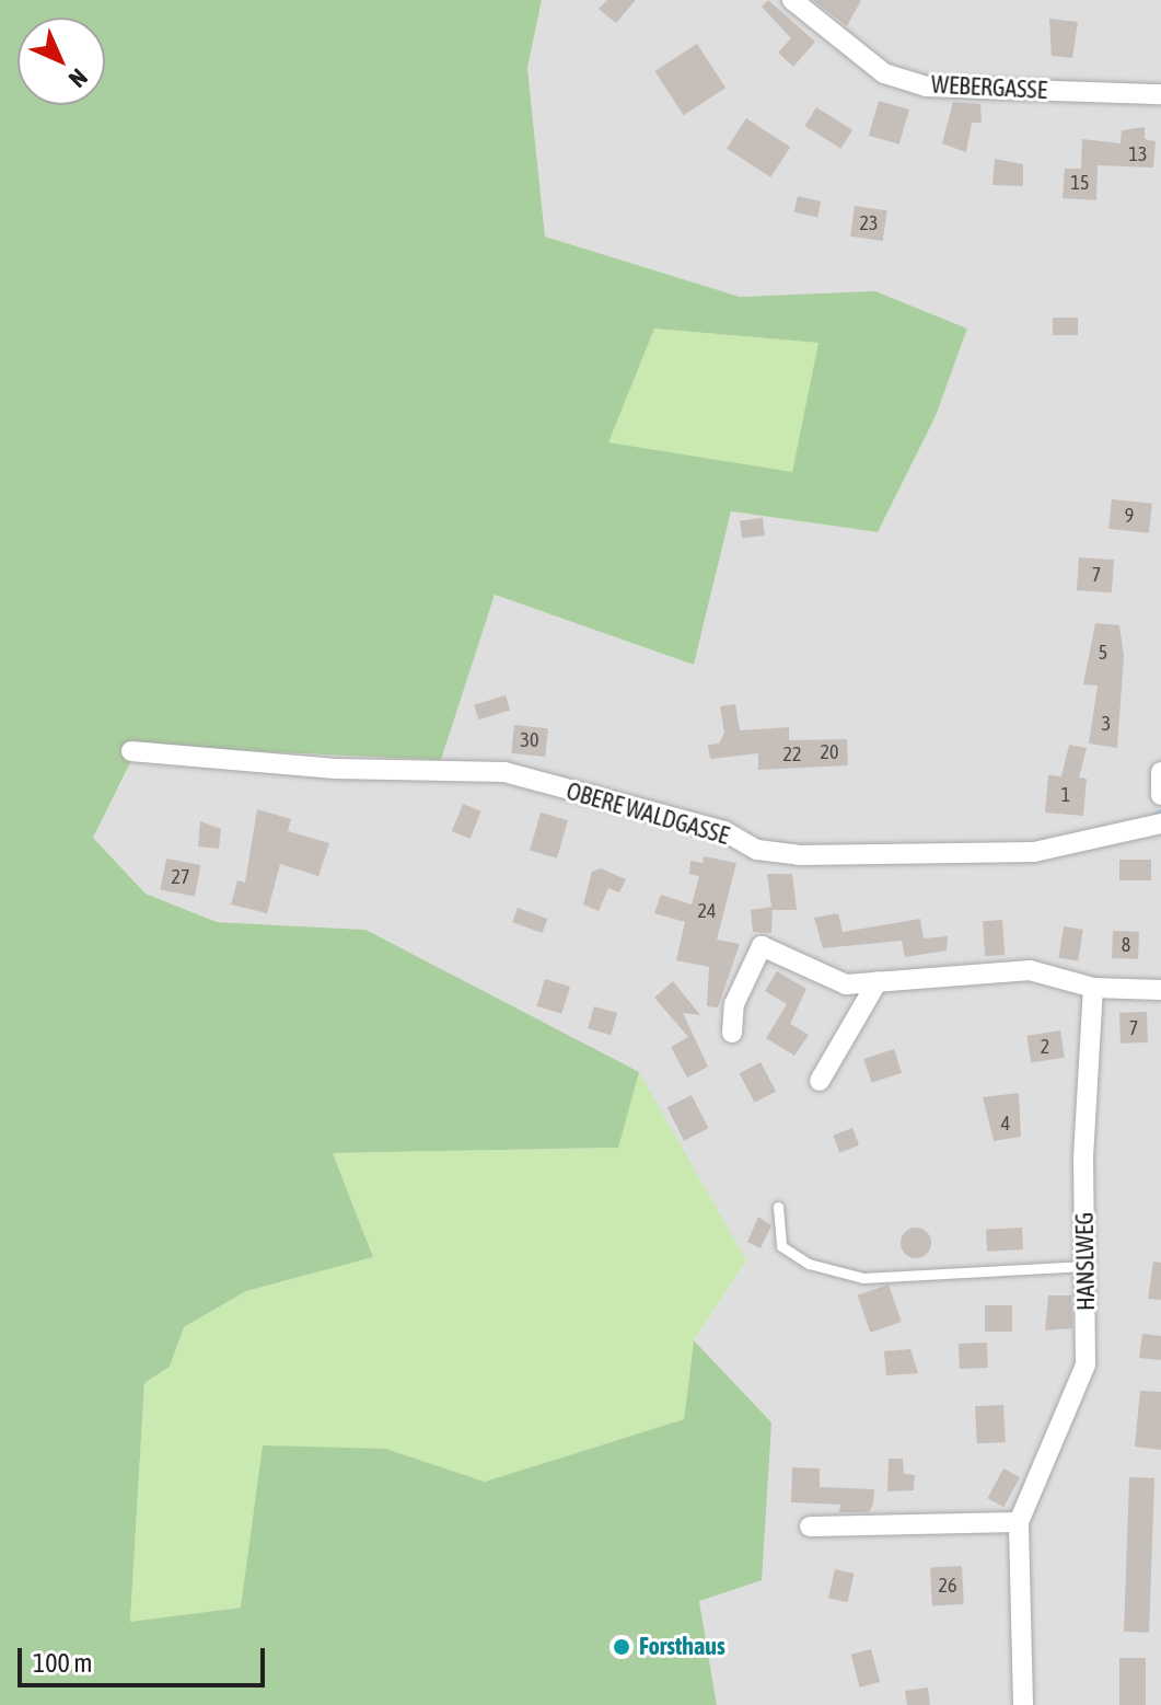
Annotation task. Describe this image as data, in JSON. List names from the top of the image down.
{
  "streets": {
    "street": ["WEBERGASSE", "OBERE WALDGASSE", "HANSLWEG"]
  },
  "places": ["Forsthaus"],
  "house_numbers": [
    "13",
    "15",
    "23",
    "9",
    "7",
    "5",
    "3",
    "30",
    "20",
    "22",
    "1",
    "27",
    "24",
    "8",
    "7",
    "2",
    "4",
    "26"
  ],
  "scale_bar": "100 m",
  "north": "bottom right"
}
